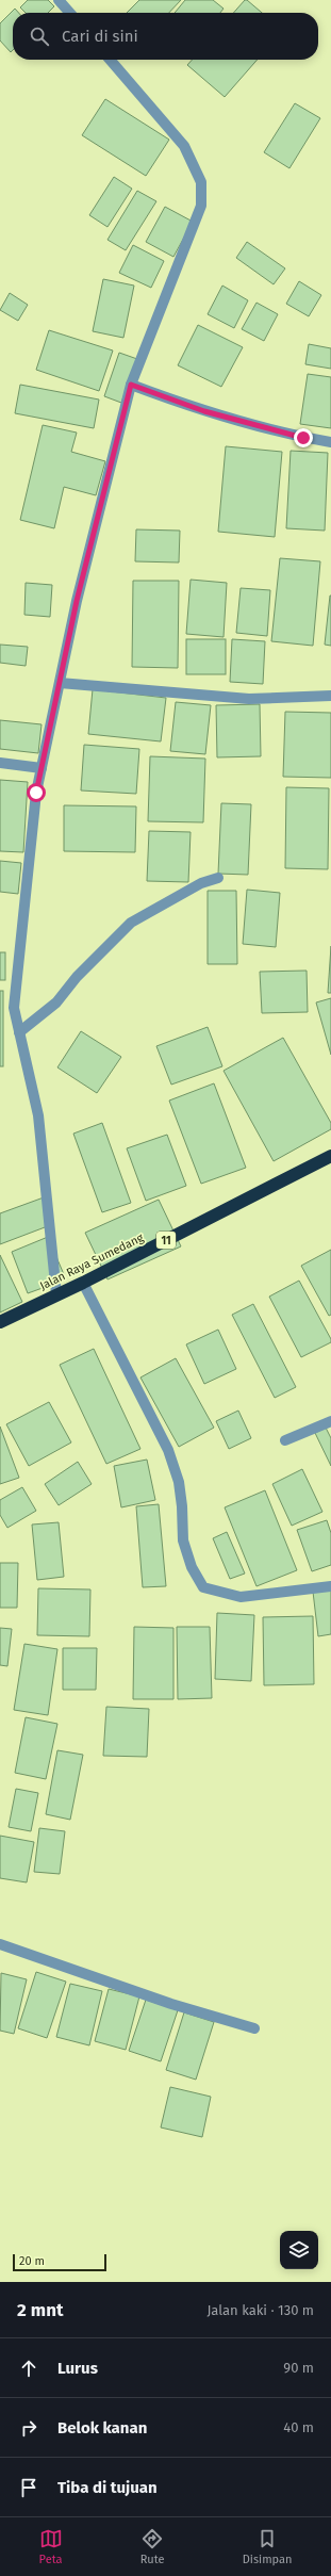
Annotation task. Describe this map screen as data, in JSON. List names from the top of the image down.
{
  "streets": {
    "highway": ["11", "Jalan Raya Sumedang"]
  },
  "scale_bar": "20 m",
  "page": {
    "search": "Cari di sini",
    "scale": "20 m",
    "heading": ["2 mnt", "Jalan kaki · 130 m"],
    "list": [
      ["Lurus", "90 m"],
      ["Belok kanan", "40 m"],
      "Tiba di tujuan"
    ],
    "nav": ["Peta", "Rute", "Disimpan"]
  }
}
